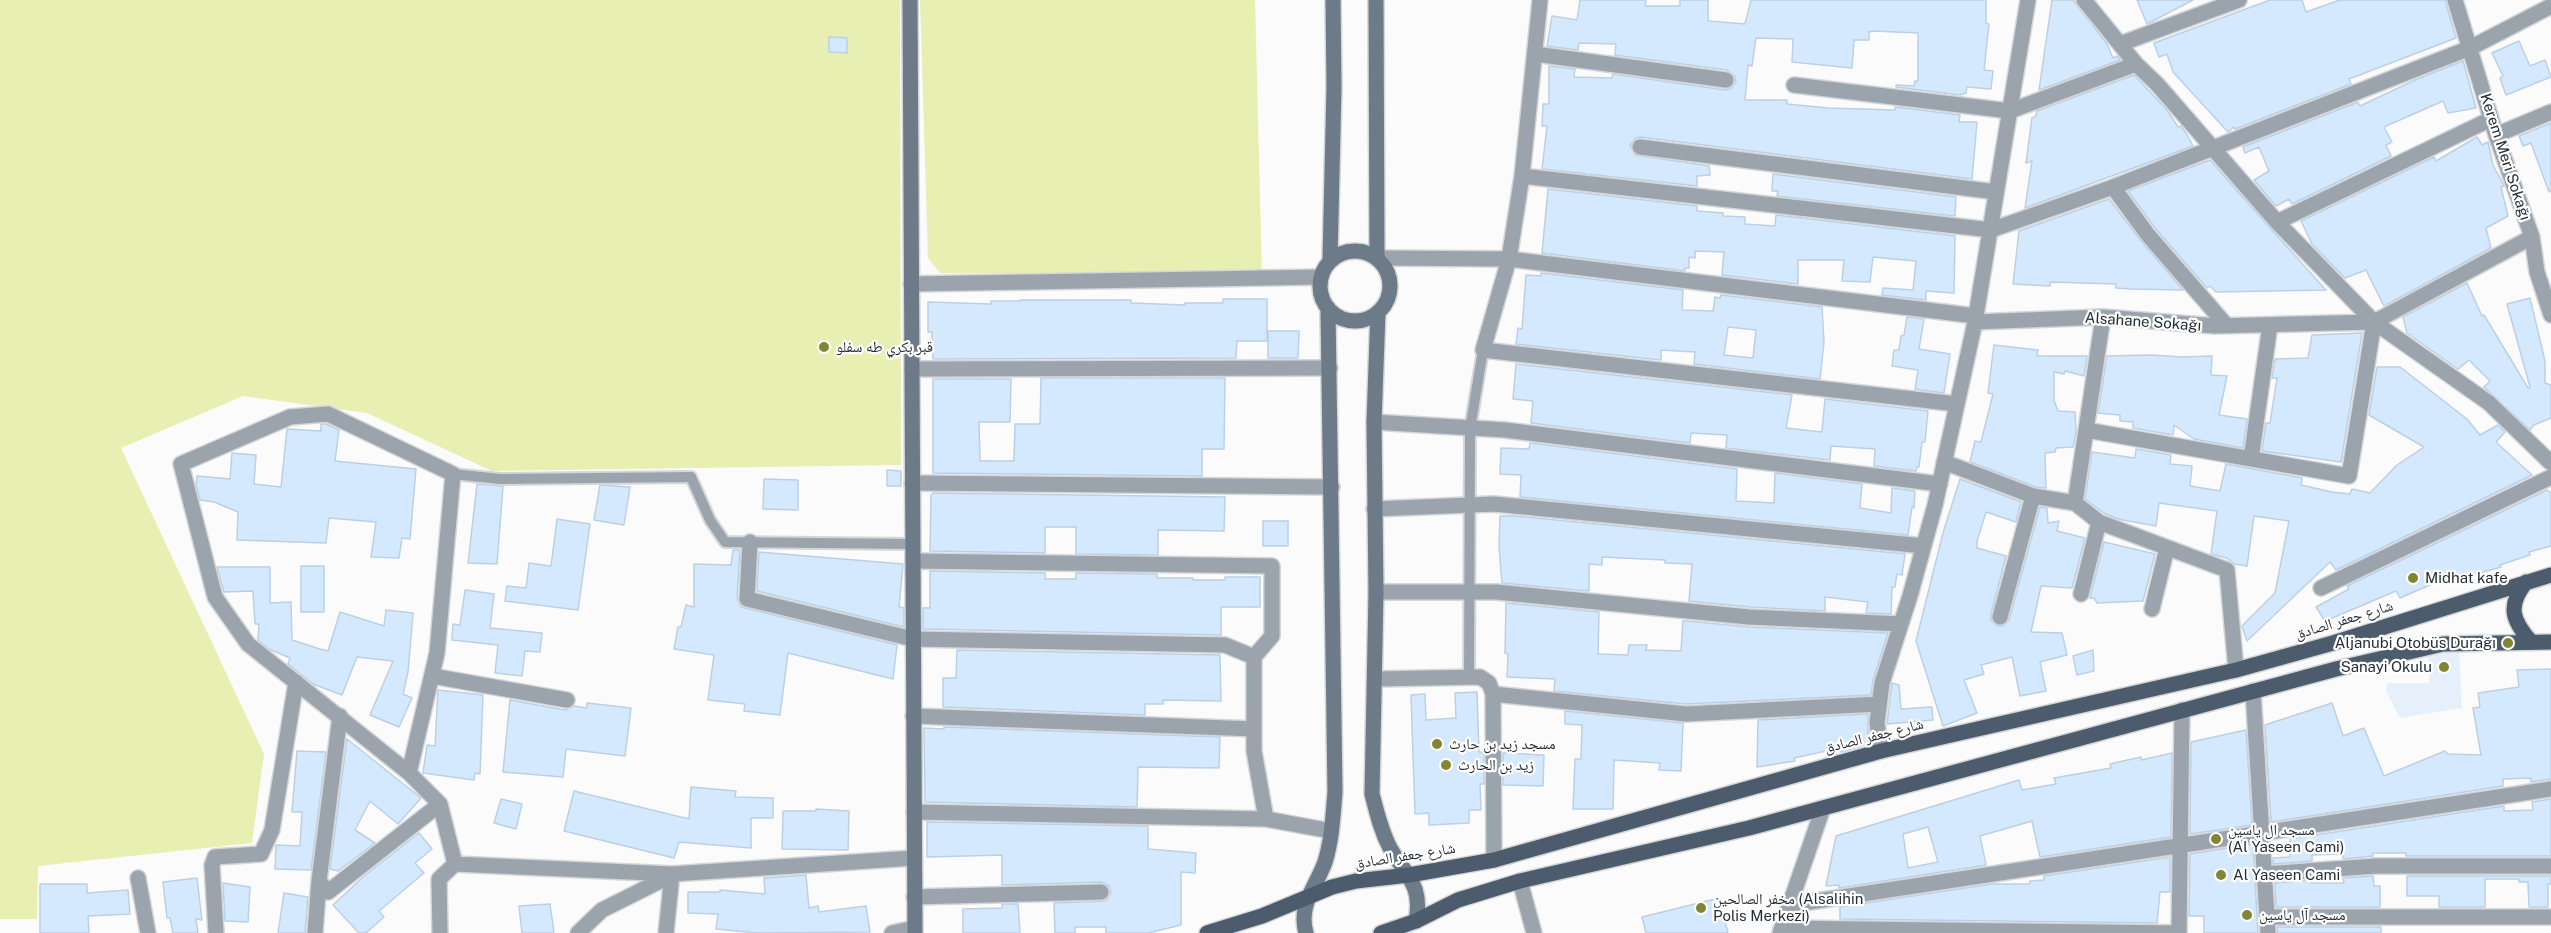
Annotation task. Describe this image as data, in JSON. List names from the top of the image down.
{
  "streets": {
    "main road": ["شارع جعفر الصادق"],
    "street": ["Kerem Meri Sokağı", "Alsahane Sokağı"]
  },
  "places": [
    "قبر بكري طه سفلو",
    "Midhat kafe",
    "Aljanubi Otobüs Durağı",
    "Sanayi Okulu",
    "مسجد زيد بن حارث",
    "زيد بن الحارث",
    "مسجد ال ياسين (Al Yaseen Cami)",
    "Al Yaseen Cami",
    "مخفر الصالحين (Alsalihin Polis Merkezi)",
    "مسجد آل ياسين"
  ]
}
